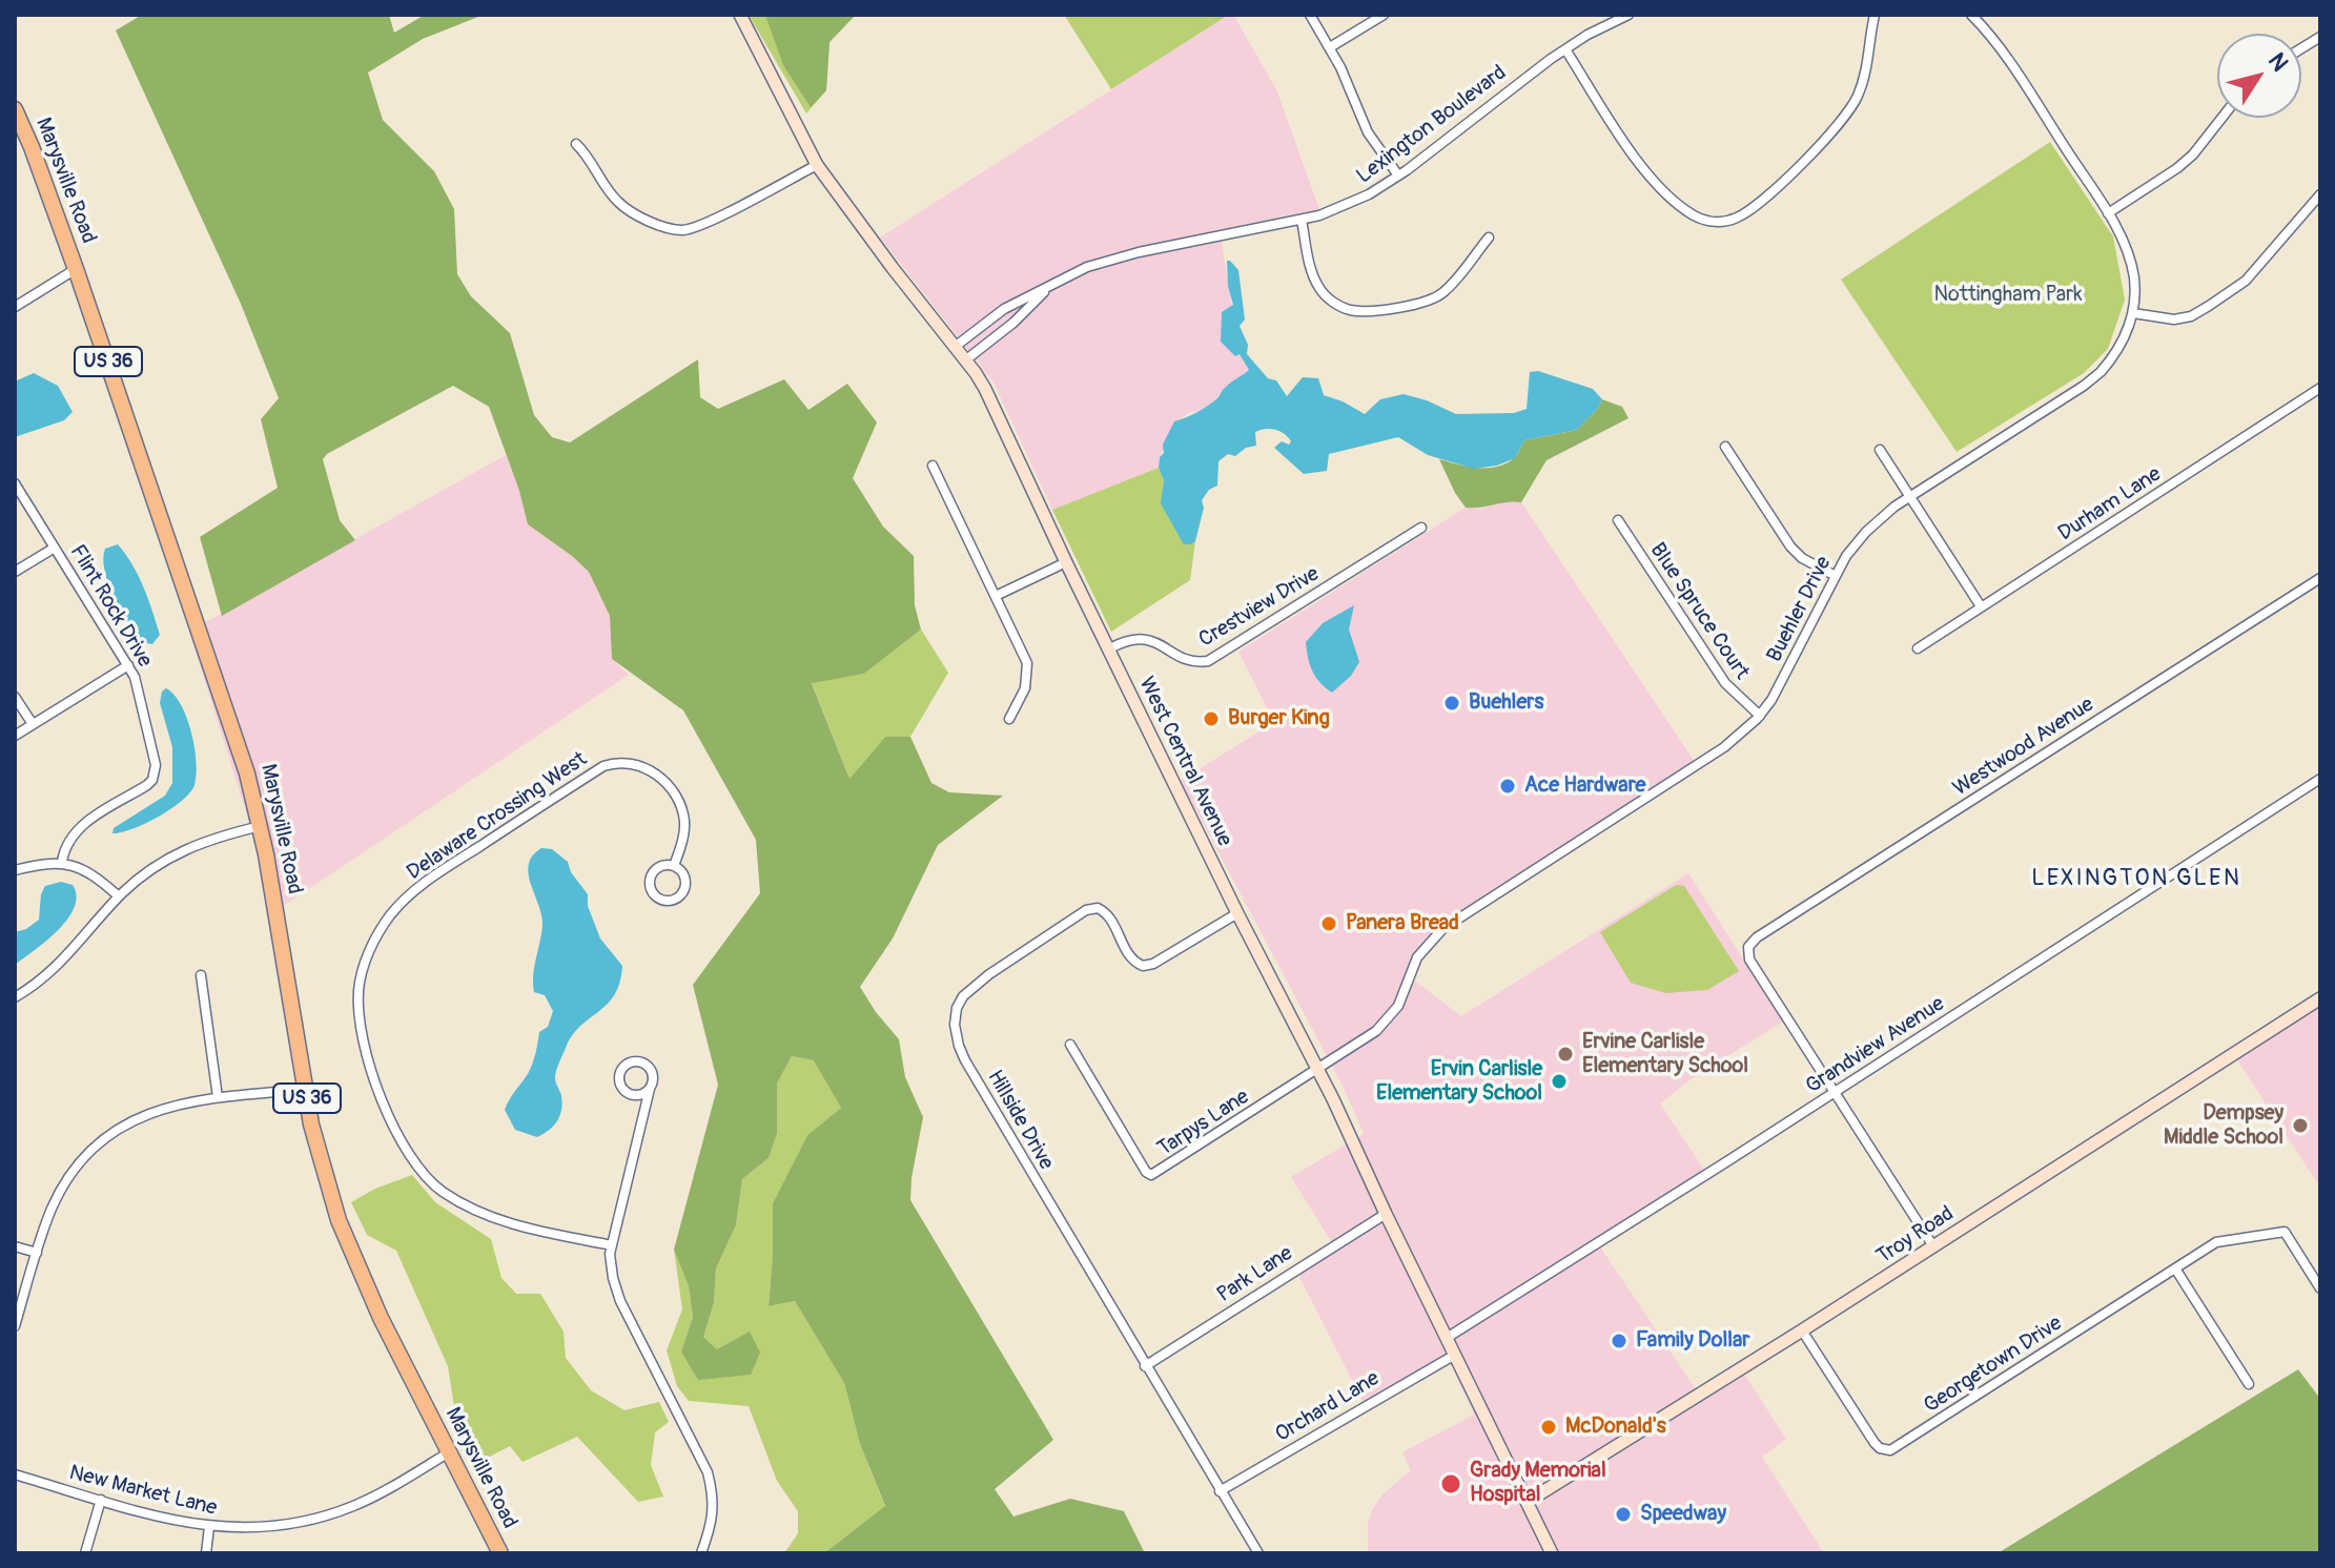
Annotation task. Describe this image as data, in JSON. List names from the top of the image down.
{
  "streets": {
    "highway": ["Marysville Road", "US 36"],
    "main road": ["West Central Avenue", "Troy Road"],
    "street": [
      "Lexington Boulevard",
      "Durham Lane",
      "Flint Rock Drive",
      "Crestview Drive",
      "Buehler Drive",
      "Blue Spruce Court",
      "Westwood Avenue",
      "Delaware Crossing West",
      "Grandview Avenue",
      "Hillside Drive",
      "Tarpys Lane",
      "Park Lane",
      "Georgetown Drive",
      "Orchard Lane",
      "New Market Lane"
    ]
  },
  "crossings": [
    ["Lexington Boulevard", "West Central Avenue"],
    ["Marysville Road", "New Market Lane"],
    ["Crestview Drive", "West Central Avenue"],
    ["Buehler Drive", "Blue Spruce Court"],
    ["Buehler Drive", "West Central Avenue"],
    ["Buehler Drive", "Tarpys Lane"],
    ["Westwood Avenue", "Grandview Avenue"],
    ["West Central Avenue", "Grandview Avenue"],
    ["West Central Avenue", "Hillside Drive"],
    ["West Central Avenue", "Tarpys Lane"],
    ["West Central Avenue", "Troy Road"],
    ["West Central Avenue", "Park Lane"],
    ["West Central Avenue", "Orchard Lane"],
    ["Hillside Drive", "Park Lane"],
    ["Hillside Drive", "Orchard Lane"],
    ["Troy Road", "Georgetown Drive"]
  ],
  "districts": ["LEXINGTON GLEN"],
  "parks": ["Nottingham Park"],
  "places": [
    "Buehlers",
    "Burger King",
    "Ace Hardware",
    "Panera Bread",
    "Ervine Carlisle Elementary School",
    "Ervin Carlisle Elementary School",
    "Dempsey Middle School",
    "Family Dollar",
    "McDonald's",
    "Grady Memorial Hospital",
    "Speedway"
  ],
  "north": "top right"
}
